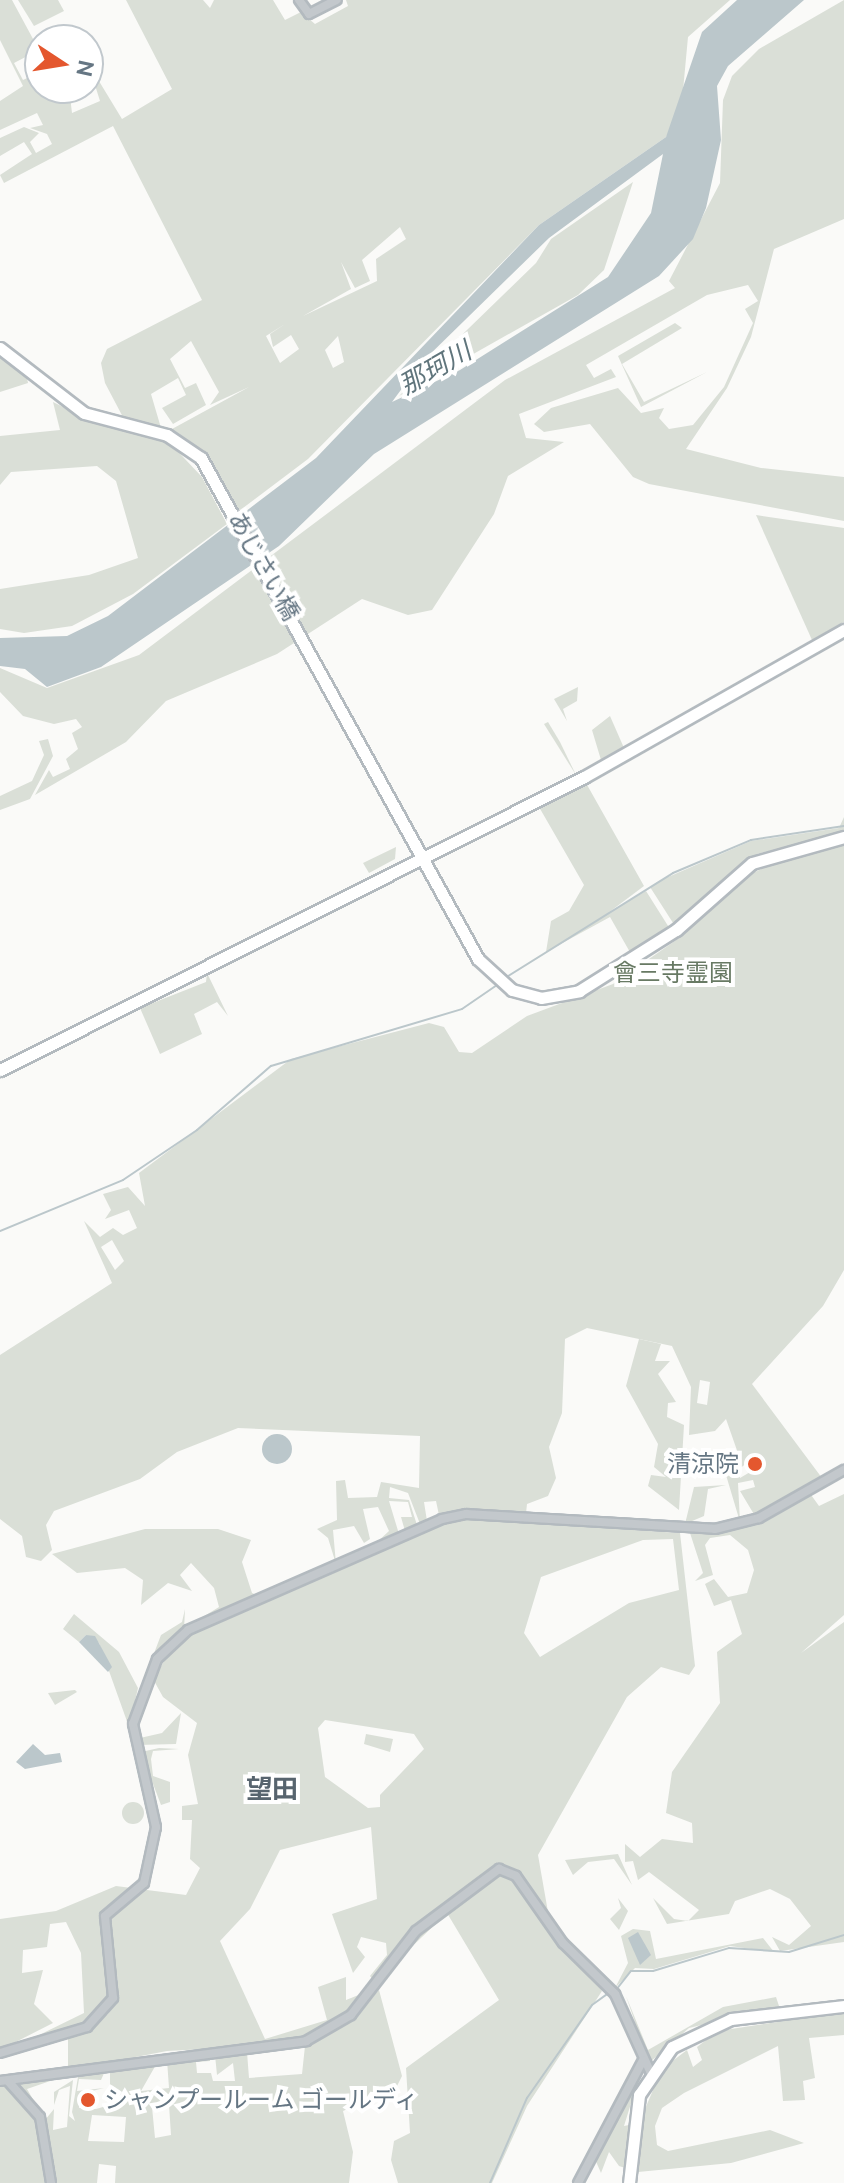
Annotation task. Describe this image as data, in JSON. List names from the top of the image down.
{
  "streets": {
    "street": ["あじさい橋"]
  },
  "districts": ["望田"],
  "water": ["那珂川"],
  "parks": ["會三寺霊園"],
  "places": ["清涼院", "シャンプールーム ゴールディ"],
  "north": "right"
}
